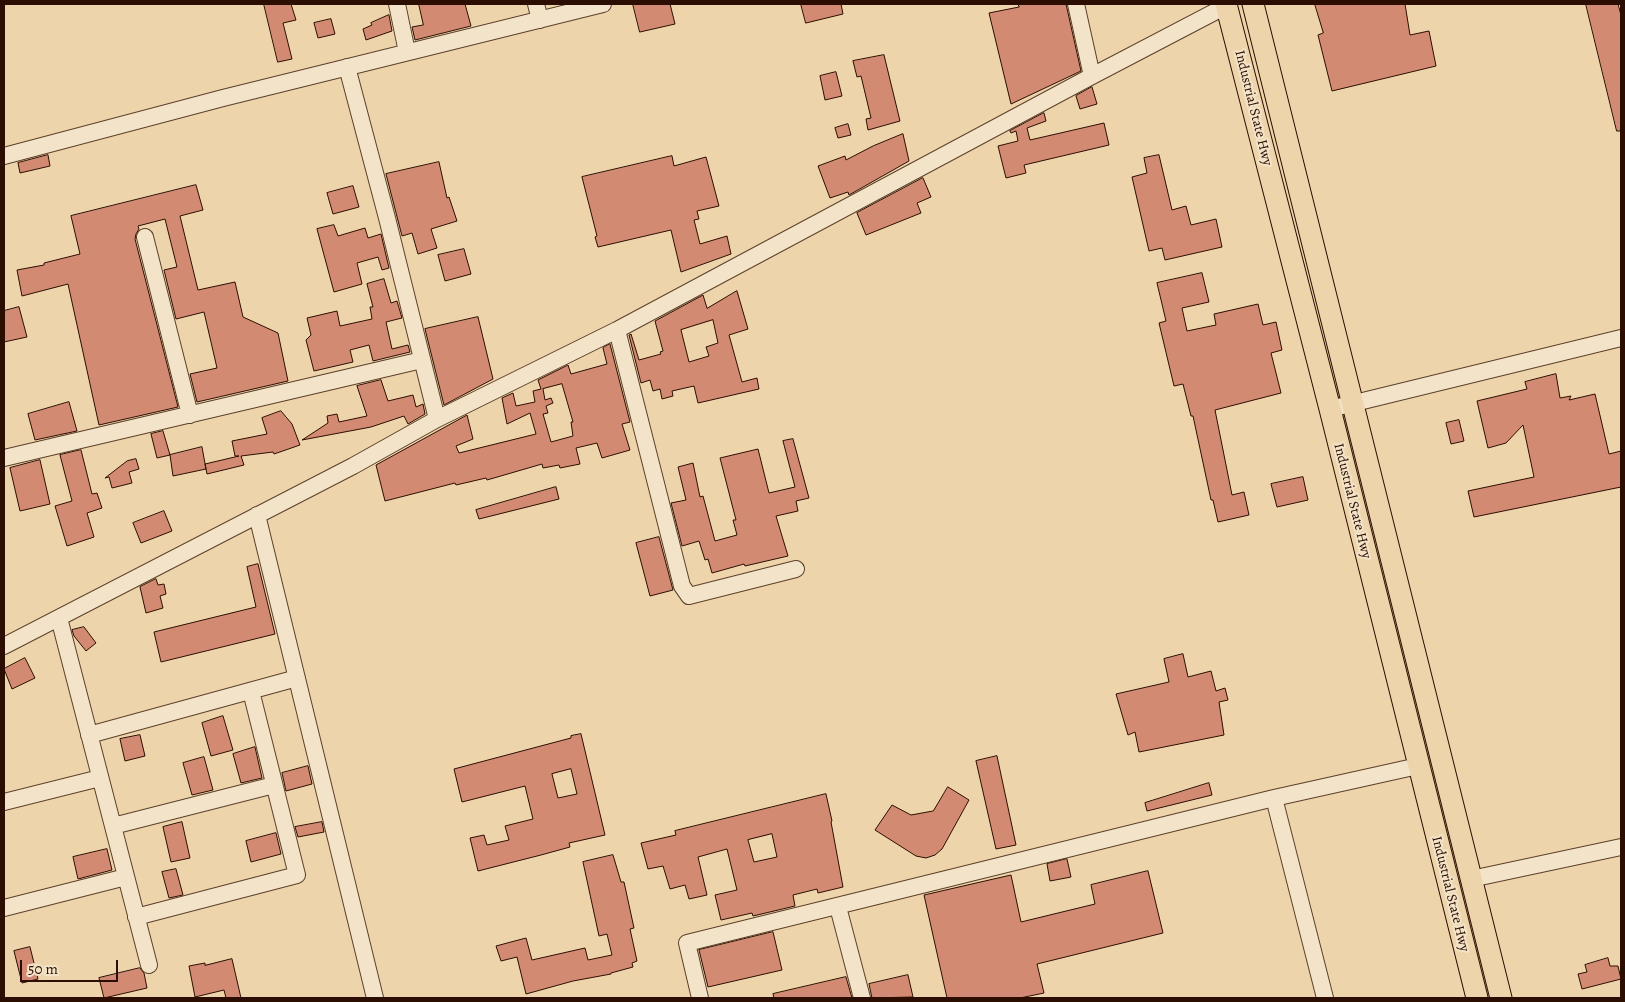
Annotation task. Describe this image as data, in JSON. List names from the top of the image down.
{
  "streets": {
    "main road": ["Industrial State Hwy"]
  },
  "scale_bar": "50 m"
}
